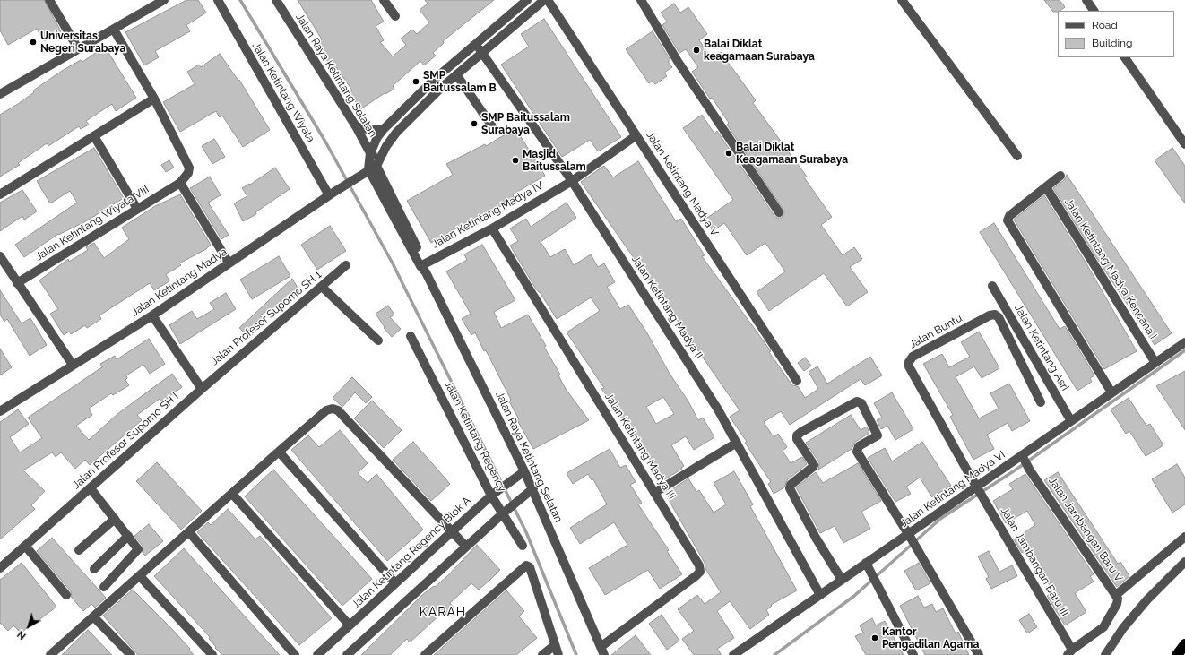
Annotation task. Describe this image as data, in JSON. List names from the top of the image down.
{
  "streets": {
    "street": [
      "Jalan Raya Ketintang Selatan",
      "Jalan Ketintang Wiyata",
      "Jalan Ketintang Madya V",
      "Jalan Ketintang Madya IV",
      "Jalan Ketintang Wiyata VIII",
      "Jalan Ketintang Madya Kencana I",
      "Jalan Ketintang Madya",
      "Jalan Ketintang Madya II",
      "Jalan Profesor Supomo SH 1",
      "Jalan Buntu",
      "Jalan Ketintang Asri",
      "Jalan Ketintang Regency",
      "Jalan Profesor Supomo SH I",
      "Jalan Ketintang Madya III",
      "Jalan Ketintang Madya VI",
      "Jalan Jambangan Baru V",
      "Jalan Ketintang Regency Blok A",
      "Jalan Jambangan Baru III"
    ]
  },
  "crossings": [
    ["Jalan Raya Ketintang Selatan", "Jalan Ketintang Madya IV"],
    ["Jalan Raya Ketintang Selatan", "Jalan Ketintang Madya"],
    ["Jalan Raya Ketintang Selatan", "Jalan Ketintang Madya III"],
    ["Jalan Raya Ketintang Selatan", "Jalan Ketintang Regency Blok A"],
    ["Jalan Ketintang Wiyata", "Jalan Ketintang Madya"],
    ["Jalan Ketintang Madya V", "Jalan Ketintang Madya IV"],
    ["Jalan Ketintang Madya IV", "Jalan Ketintang Madya II"],
    ["Jalan Ketintang Madya IV", "Jalan Ketintang Madya III"],
    ["Jalan Ketintang Madya Kencana I", "Jalan Ketintang Madya VI"],
    ["Jalan Ketintang Madya", "Jalan Ketintang Madya II"],
    ["Jalan Ketintang Madya II", "Jalan Ketintang Madya VI"],
    ["Jalan Profesor Supomo SH 1", "Jalan Profesor Supomo SH I"],
    ["Jalan Buntu", "Jalan Ketintang Madya VI"],
    ["Jalan Buntu", "Jalan Jambangan Baru III"],
    ["Jalan Ketintang Asri", "Jalan Ketintang Madya VI"],
    ["Jalan Ketintang Regency", "Jalan Ketintang Regency Blok A"],
    ["Jalan Ketintang Madya VI", "Jalan Jambangan Baru V"],
    ["Jalan Ketintang Madya VI", "Jalan Jambangan Baru III"]
  ],
  "districts": ["KARAH"],
  "places": [
    "Universitas Negeri Surabaya",
    "Balai Diklat keagamaan Surabaya",
    "SMP Baitussalam B",
    "SMP Baitussalam Surabaya",
    "Balai Diklat Keagamaan Surabaya",
    "Masjid Baitussalam",
    "Kantor Pengadilan Agama"
  ],
  "legend": ["Road", "Building"],
  "north": "bottom left"
}
